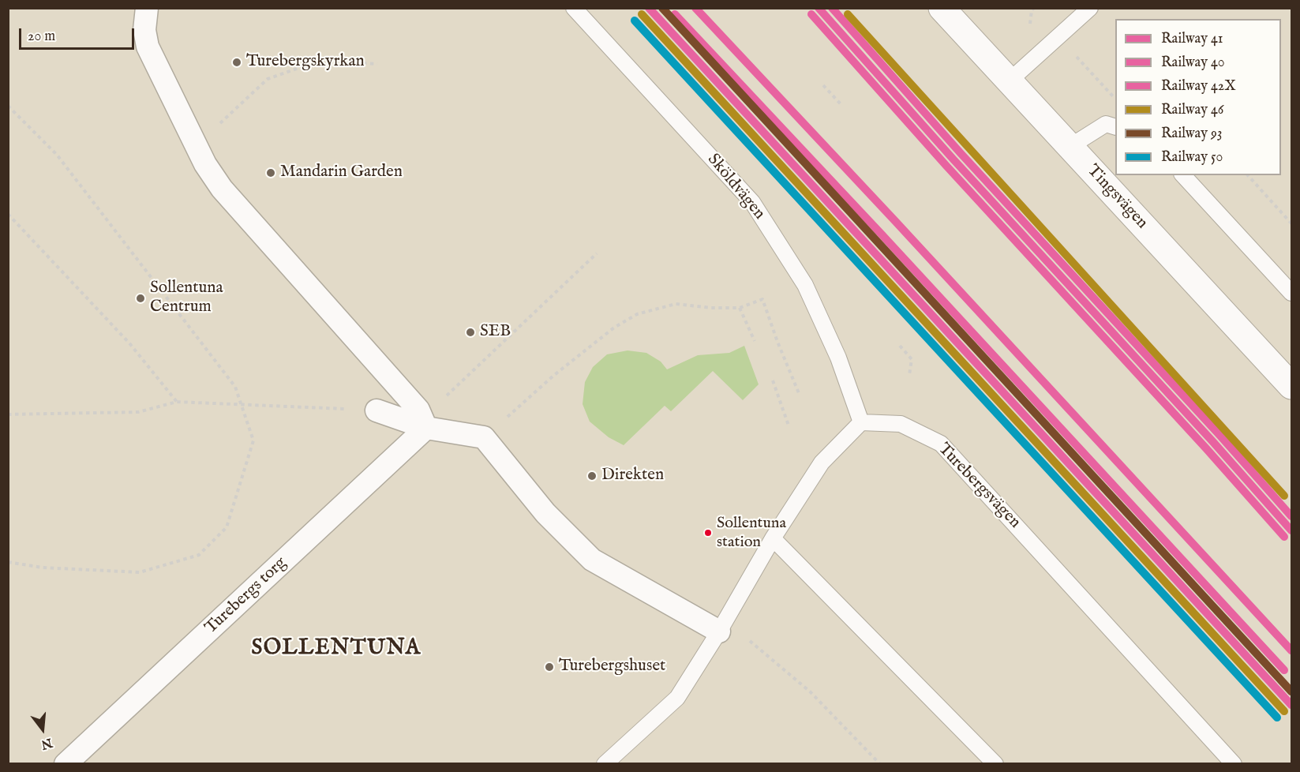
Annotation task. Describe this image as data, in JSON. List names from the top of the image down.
{
  "streets": {
    "street": ["Tingsvägen", "Turebergs torg"],
    "lane": ["Sköldvägen", "Turebergsvägen"]
  },
  "crossings": [
    ["Sköldvägen", "Turebergsvägen"]
  ],
  "districts": ["SOLLENTUNA"],
  "places": [
    "Turebergskyrkan",
    "Mandarin Garden",
    "Sollentuna Centrum",
    "SEB",
    "Direkten",
    "Sollentuna station",
    "Turebergshuset"
  ],
  "lines": [
    "rail line 41",
    "rail line 42X",
    "rail line 93",
    "rail line 40",
    "rail line 46",
    "rail line 50"
  ],
  "legend": [
    "Railway 41",
    "Railway 40",
    "Railway 42X",
    "Railway 46",
    "Railway 93",
    "Railway 50"
  ],
  "scale_bar": "20 m",
  "north": "bottom"
}
